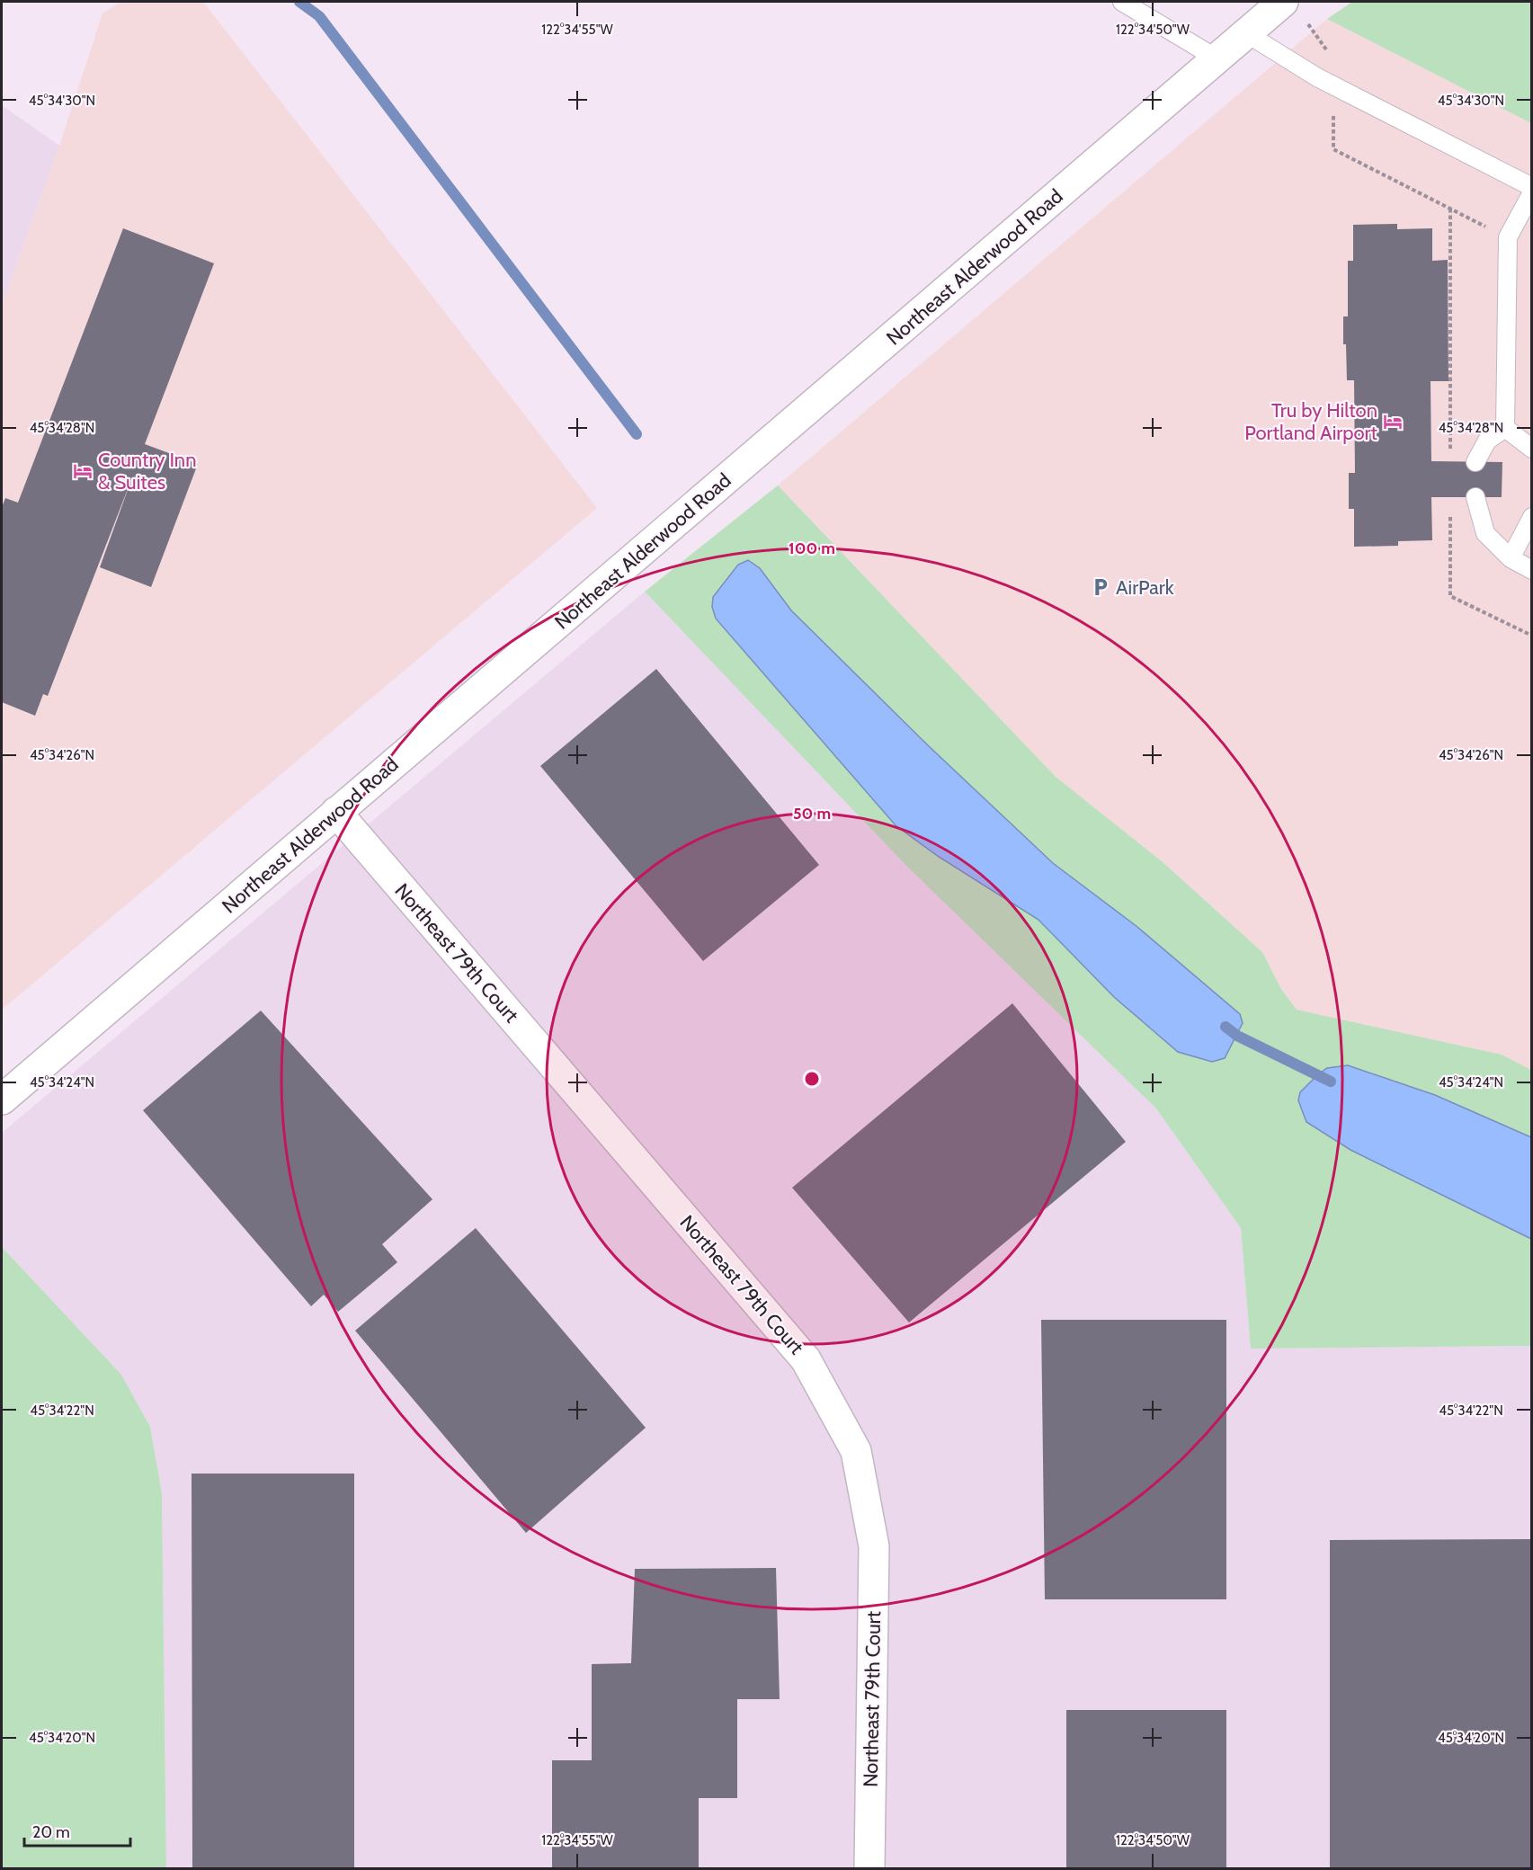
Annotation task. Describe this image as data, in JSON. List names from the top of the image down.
{
  "streets": {
    "main road": ["Northeast Alderwood Road", "Northeast 79th Court"]
  },
  "crossings": [
    ["Northeast Alderwood Road", "Northeast 79th Court"]
  ],
  "places": {
    "hotel": ["Tru by Hilton Portland Airport", "Country Inn & Suites"],
    "parking": ["AirPark"]
  },
  "scale_bar": "20 m",
  "coordinates": [
    "122°34'55\"W",
    "122°34'50\"W",
    "45°34'30\"N",
    "45°34'28\"N",
    "45°34'26\"N",
    "45°34'24\"N",
    "45°34'22\"N",
    "45°34'20\"N"
  ],
  "rings": ["100 m", "50 m"]
}
